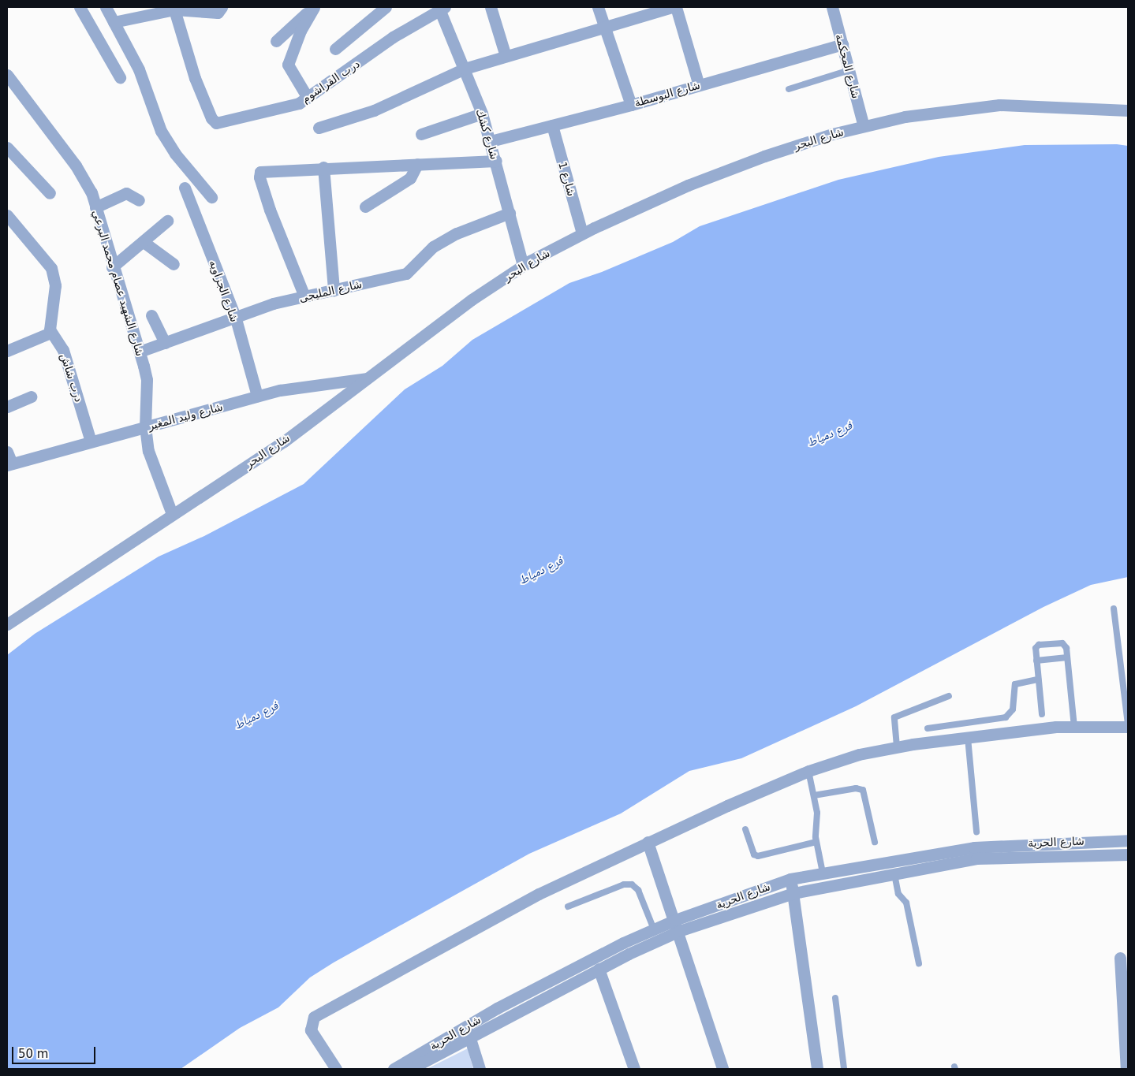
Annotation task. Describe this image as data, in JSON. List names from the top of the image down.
{
  "streets": {
    "street": [
      "شارع المحكمة",
      "درب القراشوم",
      "شارع البوسطة",
      "شارع كشك",
      "شارع البحر",
      "شارع 1",
      "شارع الشهيد عصام محمد البرعي",
      "شارع الجزاويه",
      "شارع المليجى",
      "درب شاش",
      "شارع وليد المغير",
      "شارع الحرية"
    ]
  },
  "crossings": [
    ["شارع المحكمة", "شارع البوسطة"],
    ["شارع المحكمة", "شارع البحر"],
    ["درب القراشوم", "شارع كشك"],
    ["شارع البوسطة", "شارع كشك"],
    ["شارع البوسطة", "شارع 1"],
    ["شارع كشك", "شارع البحر"],
    ["شارع كشك", "شارع المليجى"],
    ["شارع البحر", "شارع 1"],
    ["شارع البحر", "شارع الشهيد عصام محمد البرعي"],
    ["شارع البحر", "شارع وليد المغير"],
    ["شارع الشهيد عصام محمد البرعي", "شارع المليجى"],
    ["شارع الشهيد عصام محمد البرعي", "شارع وليد المغير"],
    ["شارع الجزاويه", "شارع المليجى"],
    ["شارع الجزاويه", "شارع وليد المغير"],
    ["درب شاش", "شارع وليد المغير"]
  ],
  "water": ["فرع دمياط"],
  "scale_bar": "50 m"
}
